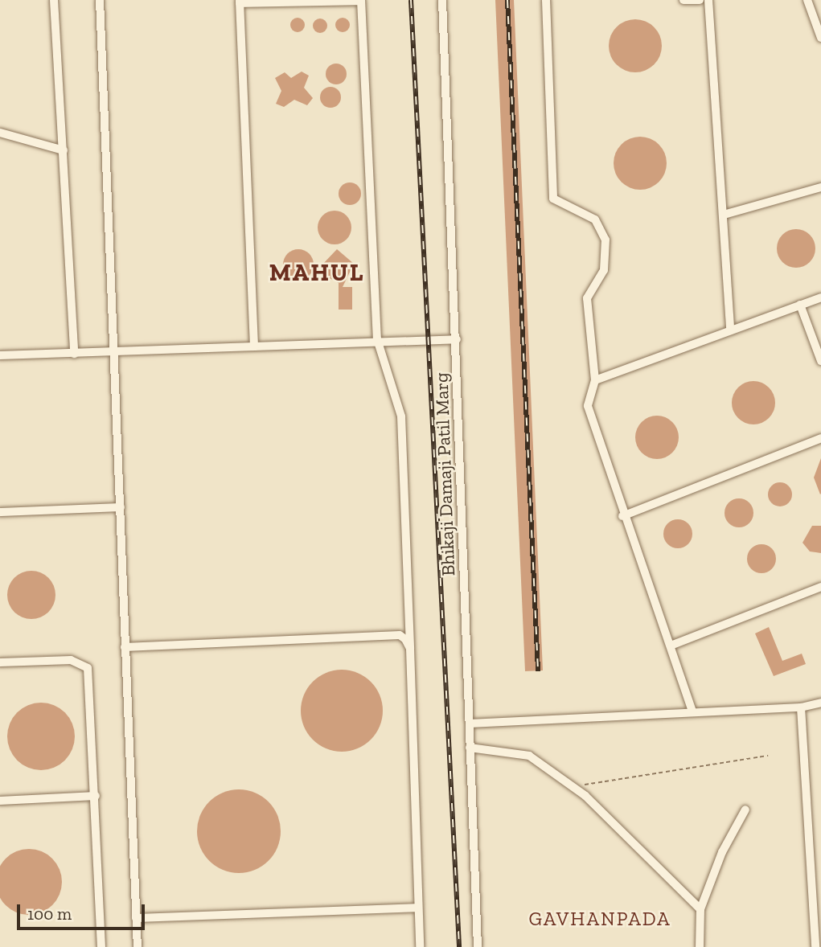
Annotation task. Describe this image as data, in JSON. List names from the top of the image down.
{
  "streets": {
    "street": ["Bhikaji Damaji Patil Marg"]
  },
  "districts": ["MAHUL", "GAVHANPADA"],
  "scale_bar": "100 m"
}
